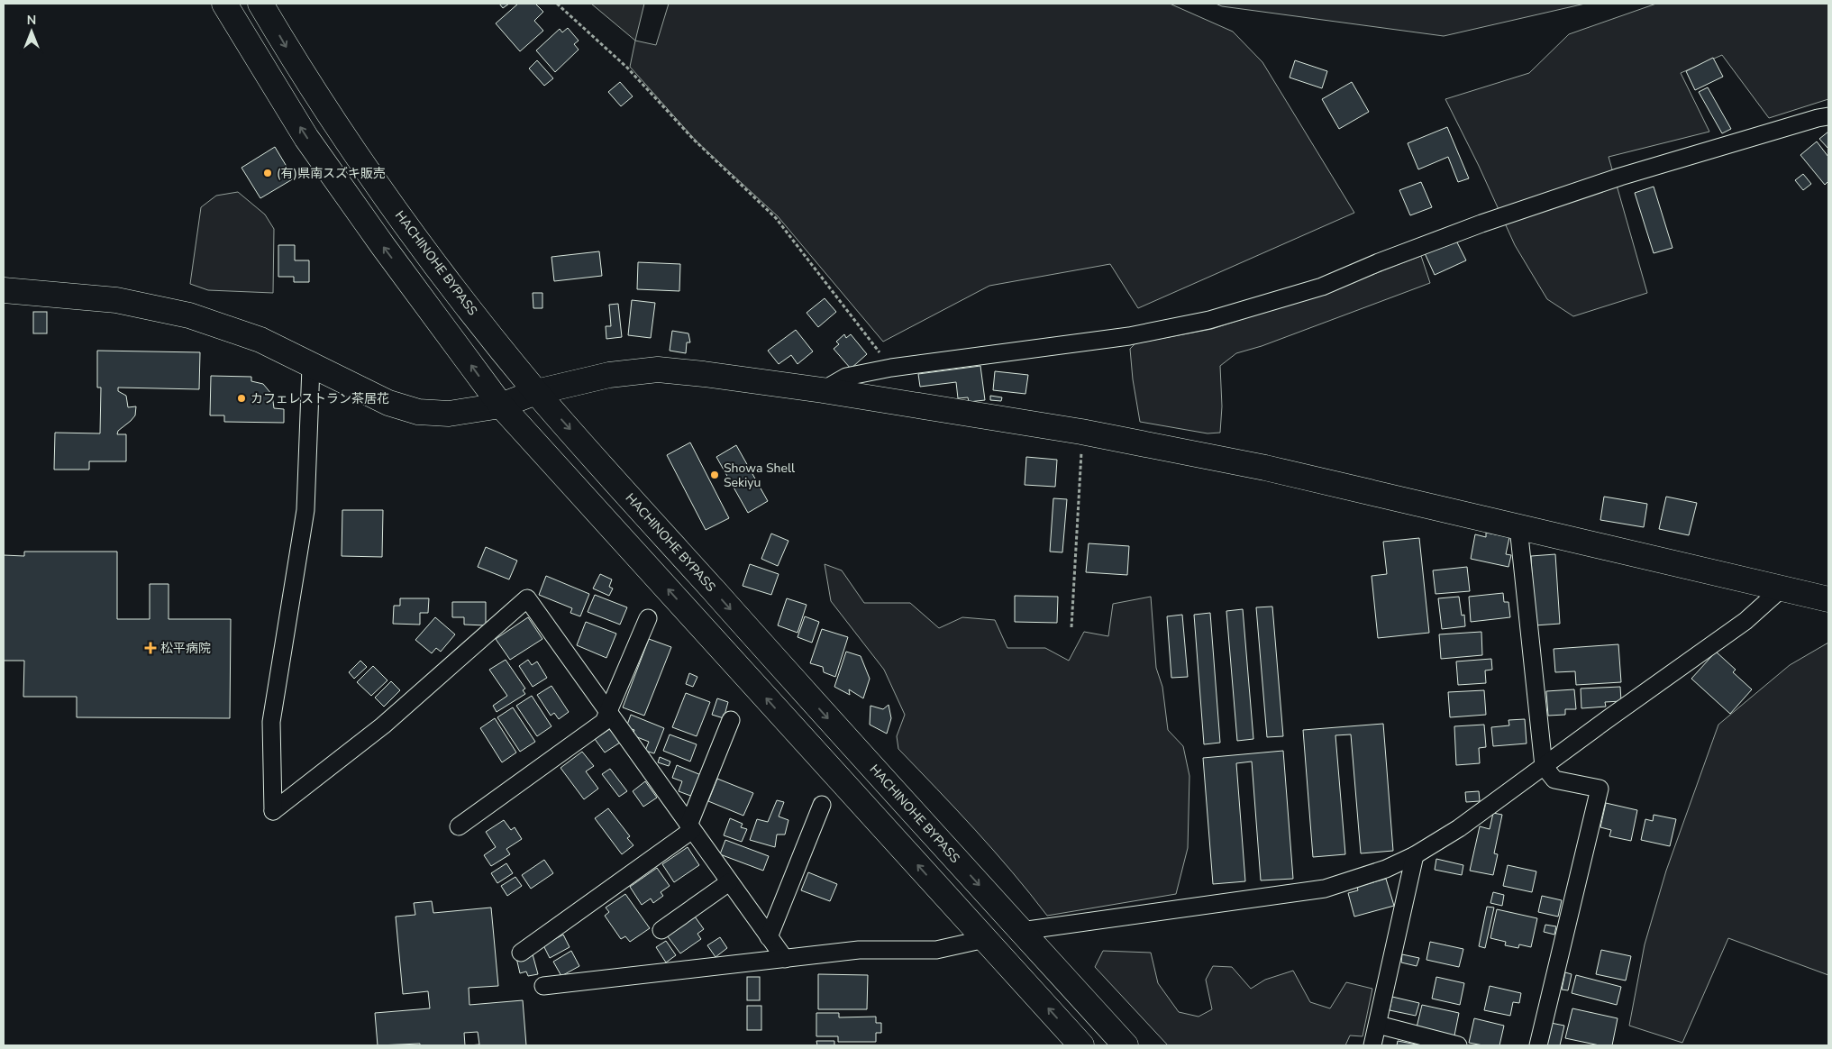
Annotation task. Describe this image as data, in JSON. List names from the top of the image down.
{
  "streets": {
    "main road": ["HACHINOHE BYPASS"]
  },
  "places": {
    "other": ["(有)県南スズキ販売", "カフェレストラン茶居花", "Showa Shell Sekiyu"],
    "health": ["松平病院"]
  },
  "north": "top"
}
